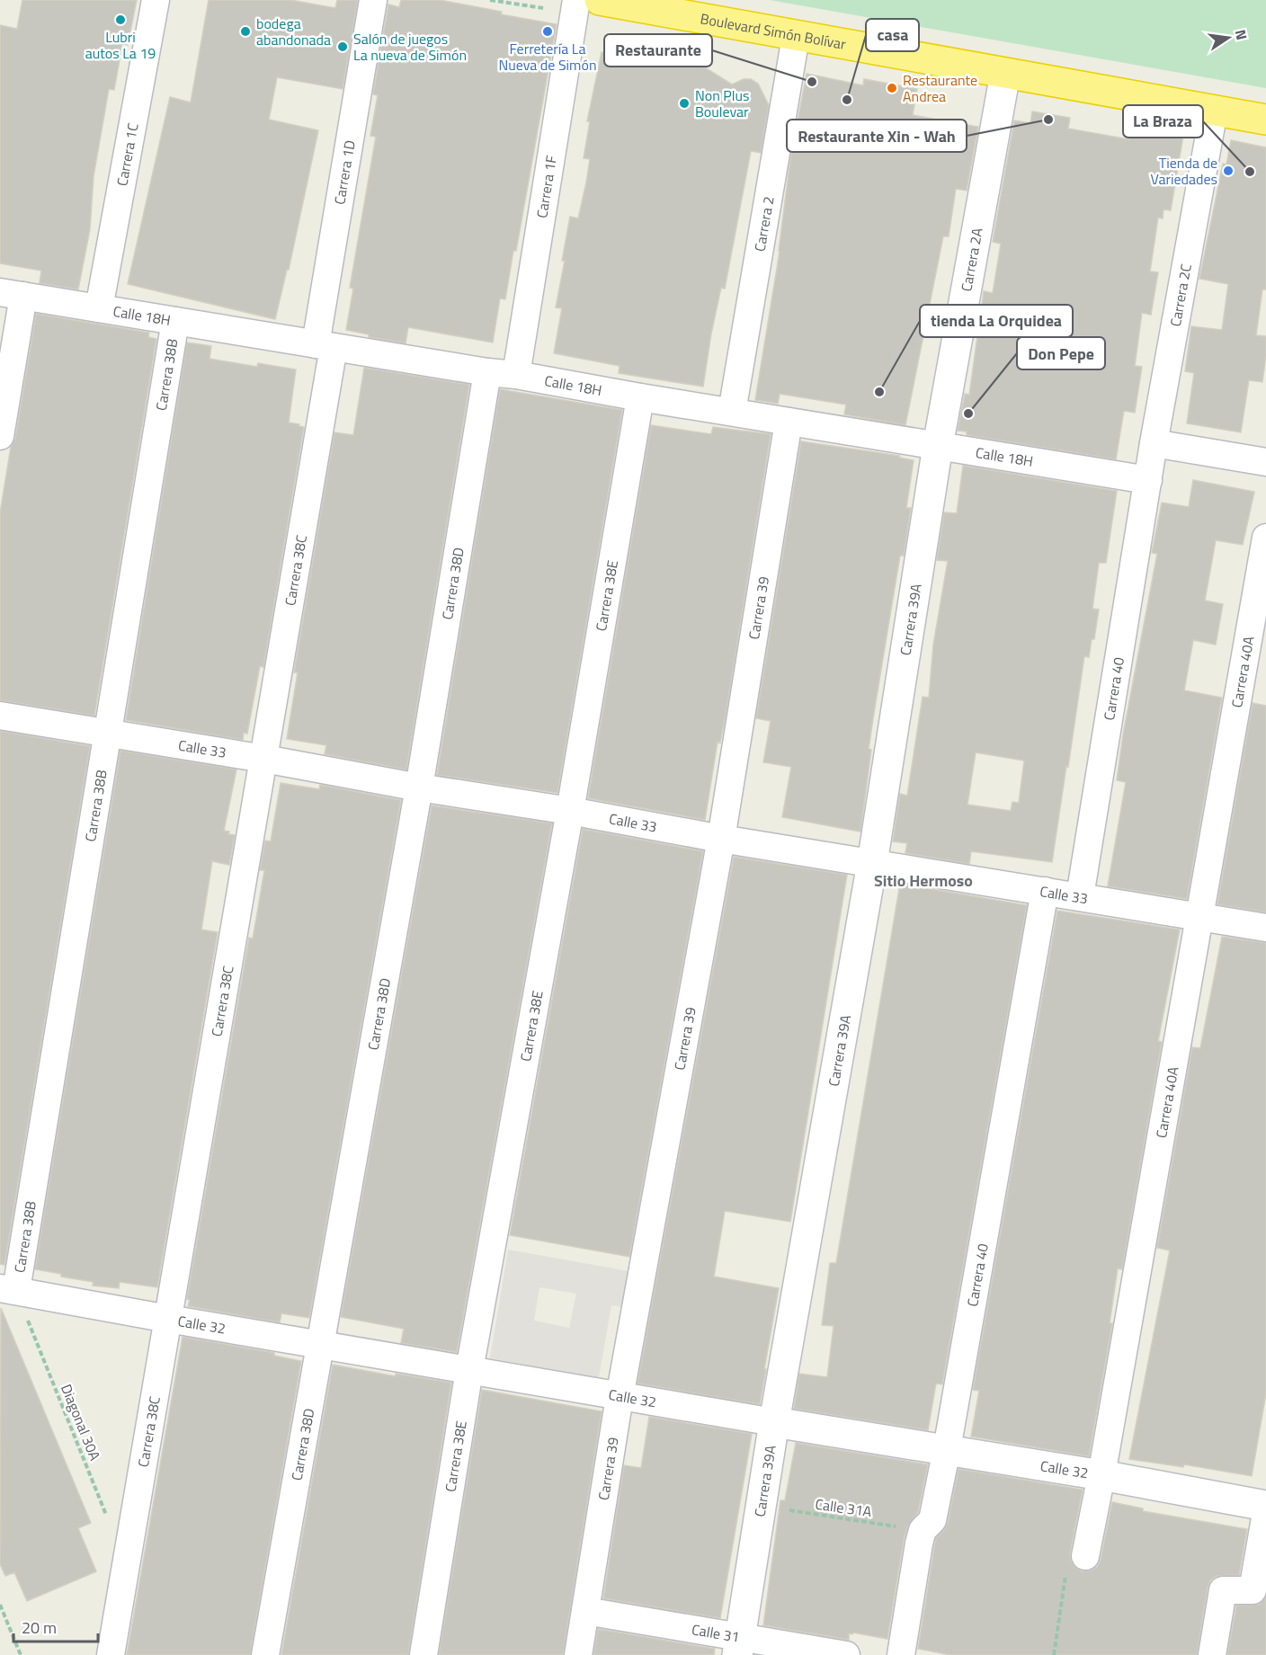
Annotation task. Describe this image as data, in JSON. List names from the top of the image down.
{
  "streets": {
    "highway": ["Boulevard Simón Bolívar"],
    "street": [
      "Carrera 1C",
      "Carrera 1D",
      "Carrera 1F",
      "Carrera 2",
      "Carrera 2A",
      "Carrera 2C",
      "Calle 18H",
      "Carrera 38B",
      "Carrera 38C",
      "Carrera 38D",
      "Carrera 38E",
      "Carrera 39",
      "Carrera 39A",
      "Carrera 40A",
      "Carrera 40",
      "Calle 33",
      "Calle 32",
      "Calle 31"
    ],
    "path": ["Diagonal 30A", "Calle 31A"]
  },
  "crossings": [
    ["Boulevard Simón Bolívar", "Carrera 2"],
    ["Boulevard Simón Bolívar", "Carrera 2A"],
    ["Boulevard Simón Bolívar", "Carrera 2C"],
    ["Carrera 1C", "Calle 18H"],
    ["Carrera 1D", "Calle 18H"],
    ["Carrera 1D", "Carrera 38C"],
    ["Carrera 1F", "Calle 18H"],
    ["Carrera 2", "Calle 18H"],
    ["Carrera 2A", "Calle 18H"],
    ["Carrera 2A", "Carrera 39A"],
    ["Carrera 2C", "Calle 18H"],
    ["Carrera 2C", "Carrera 40"],
    ["Calle 18H", "Carrera 38B"],
    ["Calle 18H", "Carrera 38C"],
    ["Calle 18H", "Carrera 38D"],
    ["Calle 18H", "Carrera 38E"],
    ["Calle 18H", "Carrera 39"],
    ["Calle 18H", "Carrera 39A"],
    ["Calle 18H", "Carrera 40"],
    ["Carrera 38B", "Calle 33"],
    ["Carrera 38B", "Calle 32"],
    ["Carrera 38B", "Diagonal 30A"],
    ["Carrera 38C", "Calle 33"],
    ["Carrera 38C", "Calle 32"],
    ["Carrera 38C", "Diagonal 30A"],
    ["Carrera 38D", "Calle 33"],
    ["Carrera 38D", "Calle 32"],
    ["Carrera 38E", "Calle 33"],
    ["Carrera 38E", "Calle 32"],
    ["Carrera 39", "Calle 33"],
    ["Carrera 39", "Calle 32"],
    ["Carrera 39", "Calle 31"],
    ["Carrera 39A", "Calle 33"],
    ["Carrera 39A", "Calle 32"],
    ["Carrera 39A", "Calle 31A"],
    ["Carrera 39A", "Calle 31"],
    ["Carrera 40A", "Calle 33"],
    ["Carrera 40A", "Calle 32"],
    ["Carrera 40", "Calle 33"],
    ["Carrera 40", "Calle 32"],
    ["Carrera 40", "Calle 31A"],
    ["Calle 32", "Diagonal 30A"]
  ],
  "districts": ["Sitio Hermoso"],
  "places": [
    "Lubri autos La 19",
    "bodega abandonada",
    "Ferretería La Nueva de Simón",
    "Salón de juegos La nueva de Simón",
    "Restaurante",
    "Restaurante Andrea",
    "casa",
    "Non Plus Boulevar",
    "Restaurante Xin - Wah",
    "Tienda de Variedades",
    "La Braza",
    "tienda La Orquidea",
    "Don Pepe"
  ],
  "scale_bar": "20 m",
  "north": "right"
}
